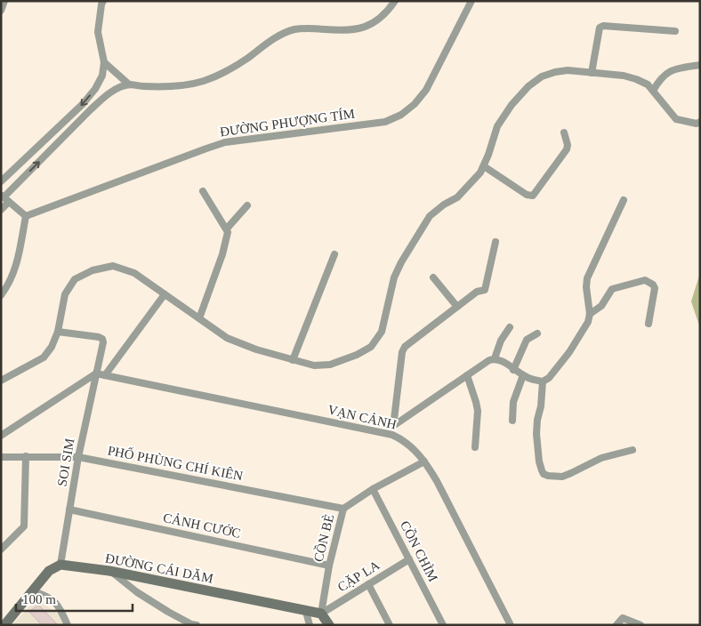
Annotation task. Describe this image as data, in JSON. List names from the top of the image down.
{
  "streets": {
    "street": [
      "ĐƯỜNG PHƯỢNG TÍM",
      "VẠN CẢNH",
      "SOI SIM",
      "PHỐ PHÙNG CHÍ KIÊN",
      "CẢNH CƯỚC",
      "CỒN BÈ",
      "CỒN CHÌM",
      "ĐƯỜNG CÁI DĂM",
      "CẶP LA"
    ]
  },
  "crossings": [
    ["VẠN CẢNH", "CỒN BÈ"],
    ["SOI SIM", "PHỐ PHÙNG CHÍ KIÊN"],
    ["SOI SIM", "CẢNH CƯỚC"],
    ["SOI SIM", "ĐƯỜNG CÁI DĂM"],
    ["PHỐ PHÙNG CHÍ KIÊN", "CỒN BÈ"],
    ["CẢNH CƯỚC", "CỒN BÈ"],
    ["CỒN BÈ", "CỒN CHÌM"],
    ["CỒN BÈ", "ĐƯỜNG CÁI DĂM"],
    ["CỒN BÈ", "CẶP LA"],
    ["CỒN CHÌM", "CẶP LA"],
    ["ĐƯỜNG CÁI DĂM", "CẶP LA"]
  ],
  "scale_bar": "100 m"
}
